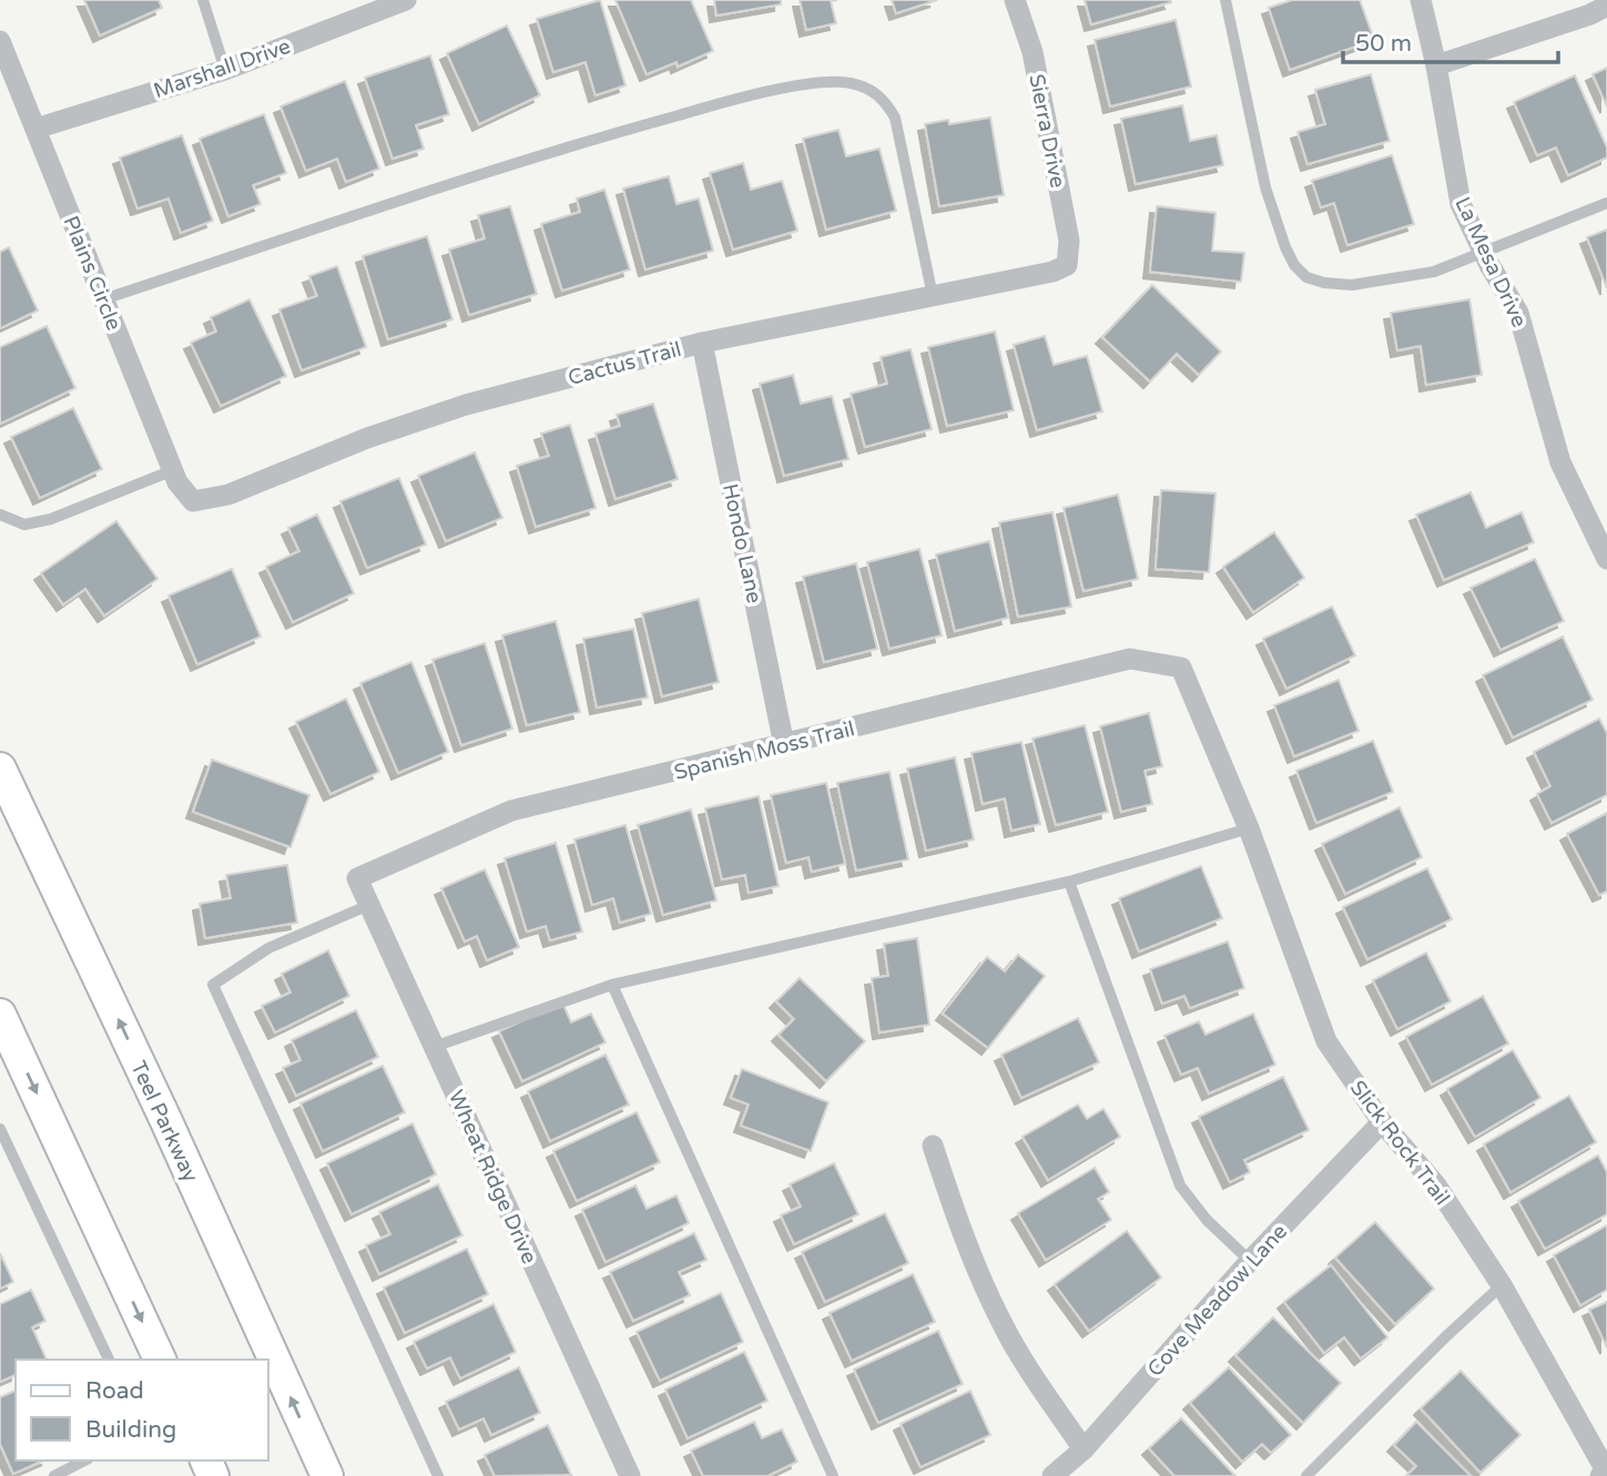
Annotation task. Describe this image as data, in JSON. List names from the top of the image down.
{
  "streets": {
    "main road": ["Teel Parkway"],
    "street": [
      "Marshall Drive",
      "Sierra Drive",
      "La Mesa Drive",
      "Plains Circle",
      "Cactus Trail",
      "Hondo Lane",
      "Spanish Moss Trail",
      "Slick Rock Trail",
      "Wheat Ridge Drive",
      "Cove Meadow Lane"
    ]
  },
  "crossings": [
    ["Marshall Drive", "Plains Circle"],
    ["Sierra Drive", "Cactus Trail"],
    ["Plains Circle", "Cactus Trail"],
    ["Cactus Trail", "Hondo Lane"],
    ["Hondo Lane", "Spanish Moss Trail"],
    ["Spanish Moss Trail", "Slick Rock Trail"],
    ["Spanish Moss Trail", "Wheat Ridge Drive"],
    ["Slick Rock Trail", "Cove Meadow Lane"]
  ],
  "legend": ["Road", "Building"],
  "scale_bar": "50 m"
}
